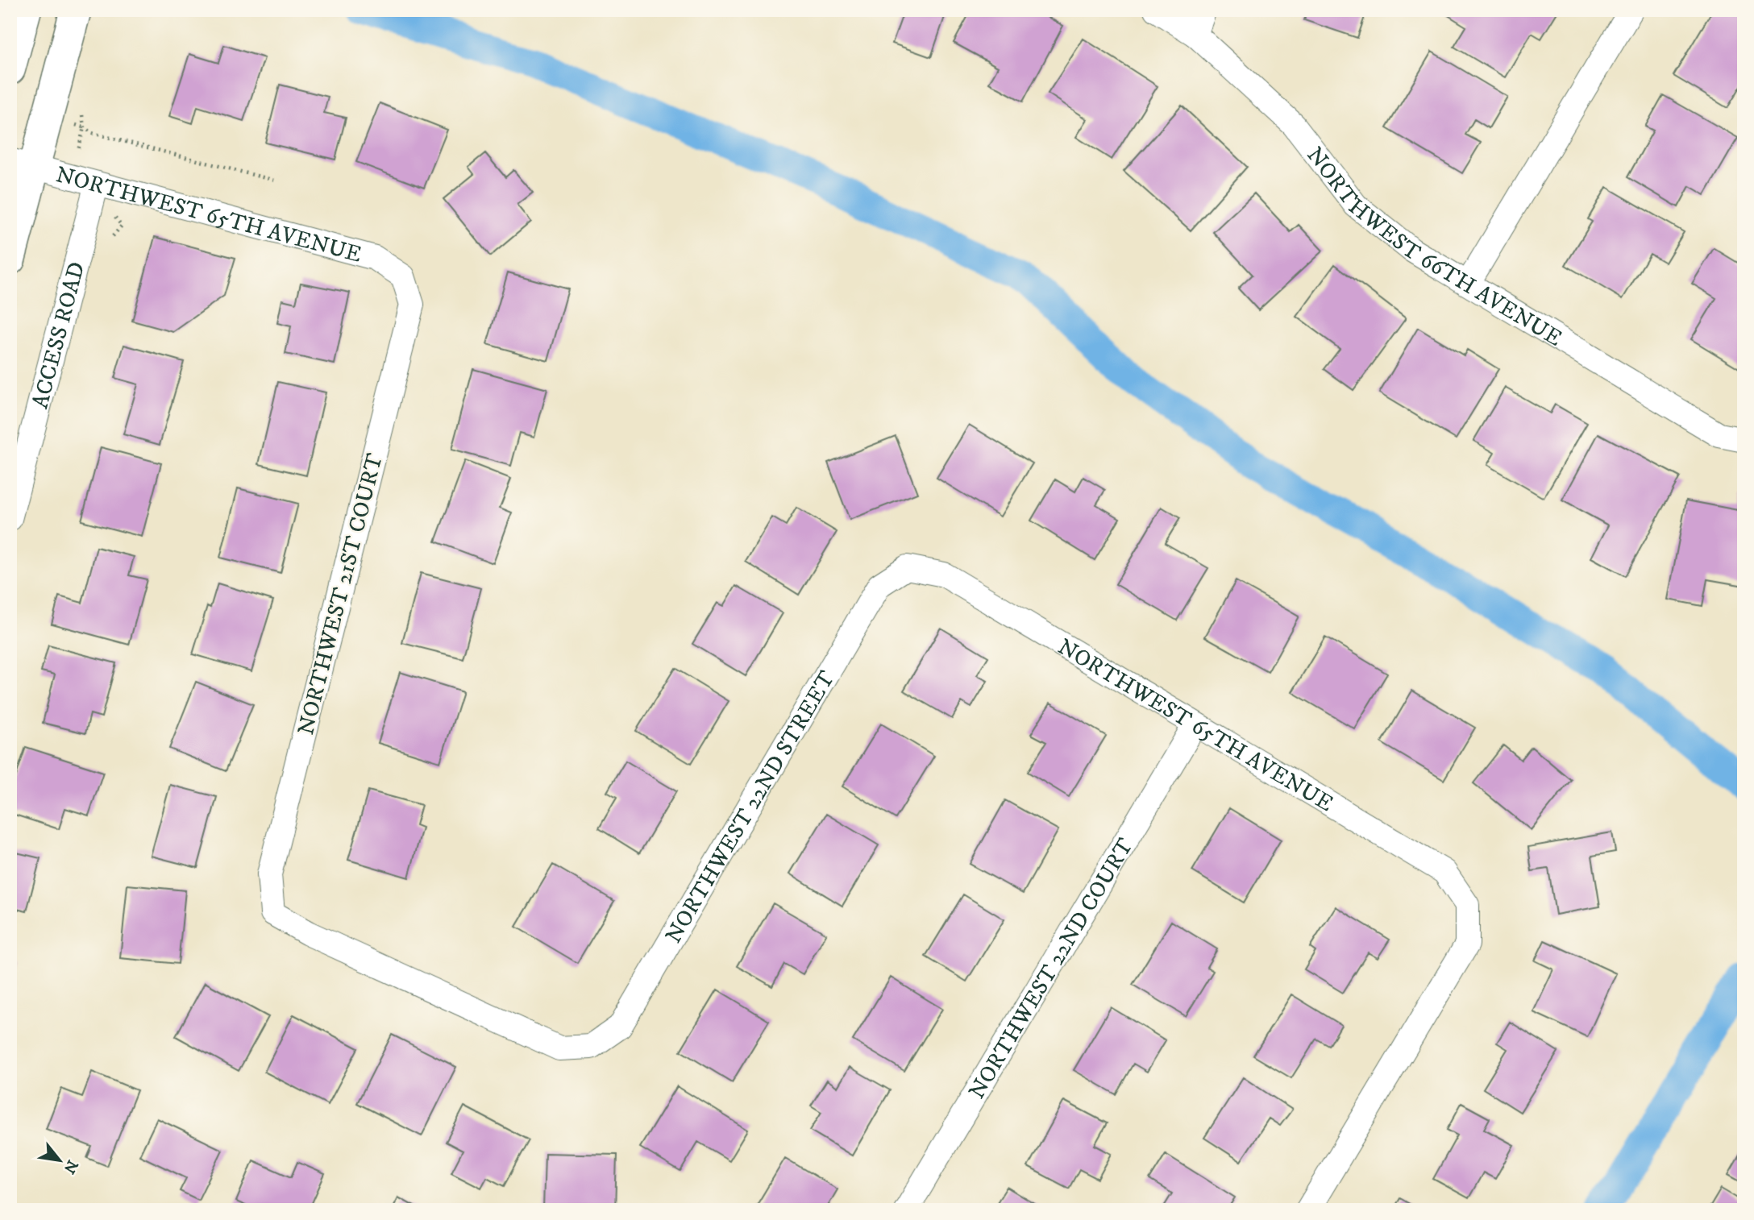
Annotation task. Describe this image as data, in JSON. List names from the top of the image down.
{
  "streets": {
    "street": [
      "NORTHWEST 65TH AVENUE",
      "NORTHWEST 66TH AVENUE",
      "ACCESS ROAD",
      "NORTHWEST 21ST COURT",
      "NORTHWEST 22ND STREET",
      "NORTHWEST 22ND COURT"
    ]
  },
  "crossings": [
    ["NORTHWEST 65TH AVENUE", "ACCESS ROAD"],
    ["NORTHWEST 65TH AVENUE", "NORTHWEST 21ST COURT"],
    ["NORTHWEST 65TH AVENUE", "NORTHWEST 22ND STREET"],
    ["NORTHWEST 65TH AVENUE", "NORTHWEST 22ND COURT"],
    ["NORTHWEST 21ST COURT", "NORTHWEST 22ND STREET"]
  ],
  "north": "bottom right"
}
